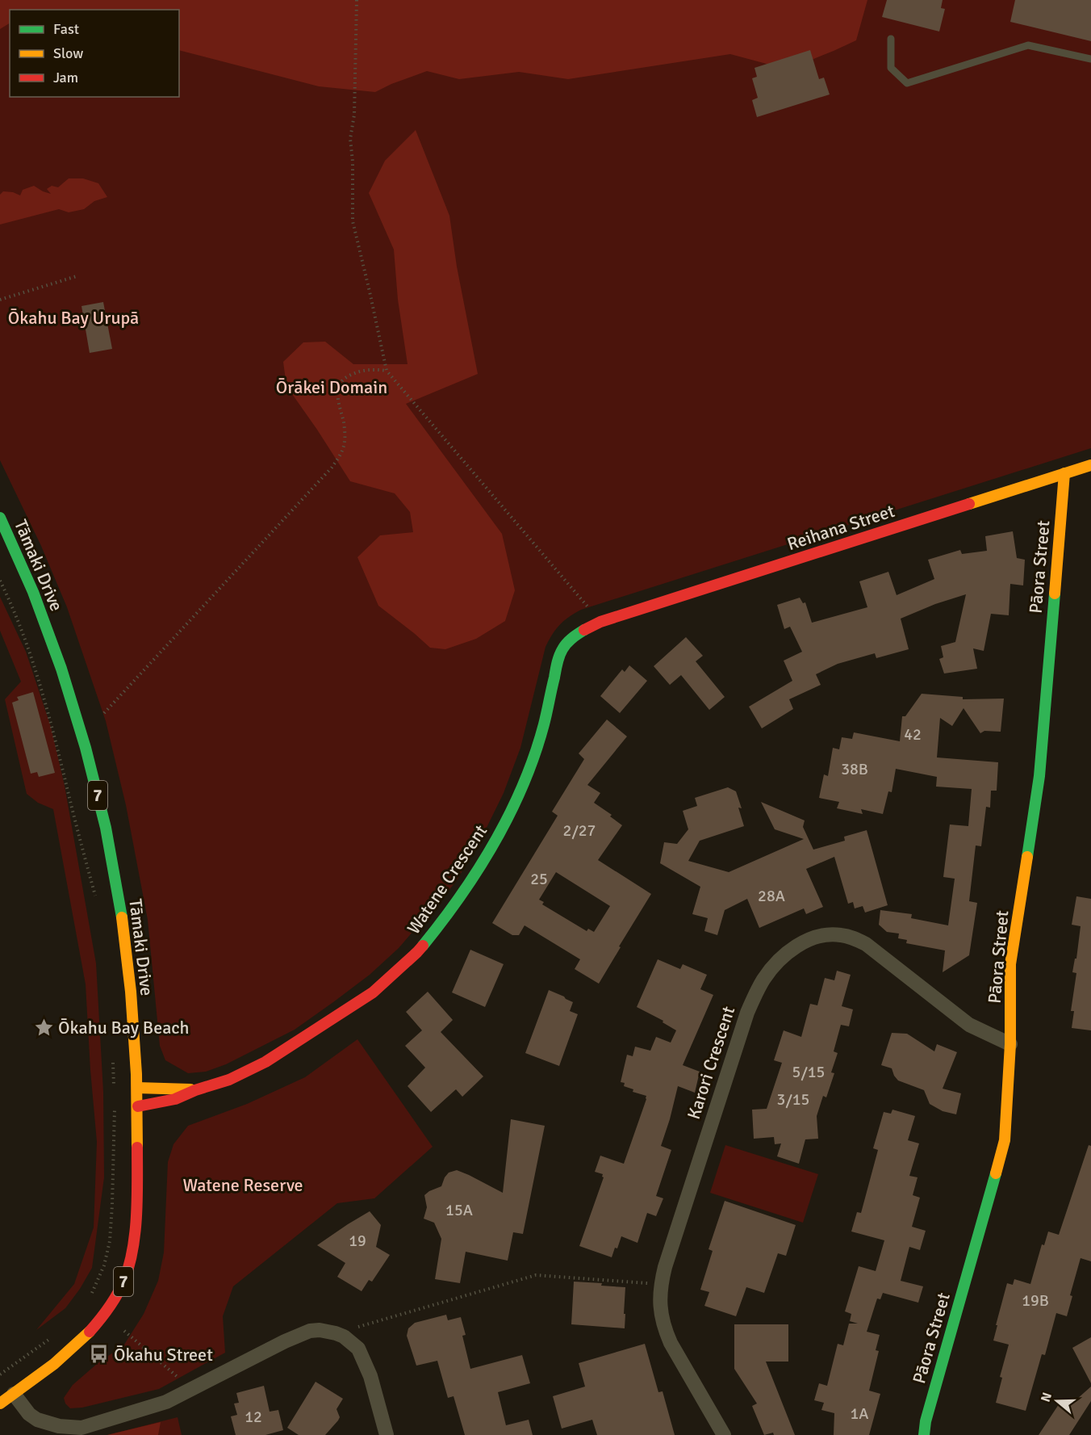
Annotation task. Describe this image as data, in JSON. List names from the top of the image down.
{
  "streets": {
    "street": [
      "Reihana Street",
      "Tāmaki Drive",
      "Pāora Street",
      "7",
      "Watene Crescent",
      "Karori Crescent"
    ]
  },
  "crossings": [
    ["Reihana Street", "Pāora Street"],
    ["Reihana Street", "Watene Crescent"],
    ["Tāmaki Drive", "Watene Crescent"],
    ["Pāora Street", "Karori Crescent"]
  ],
  "parks": ["Ōkahu Bay Urupā", "Ōrākei Domain", "Watene Reserve"],
  "places": {
    "place": ["Ōkahu Bay Beach"],
    "bus stop": ["Ōkahu Street"]
  },
  "house_numbers": [
    "42",
    "38B",
    "2/27",
    "25",
    "28A",
    "5/15",
    "3/15",
    "15A",
    "19",
    "19B",
    "1A",
    "12"
  ],
  "legend": ["Fast", "Slow", "Jam"],
  "north": "left"
}
